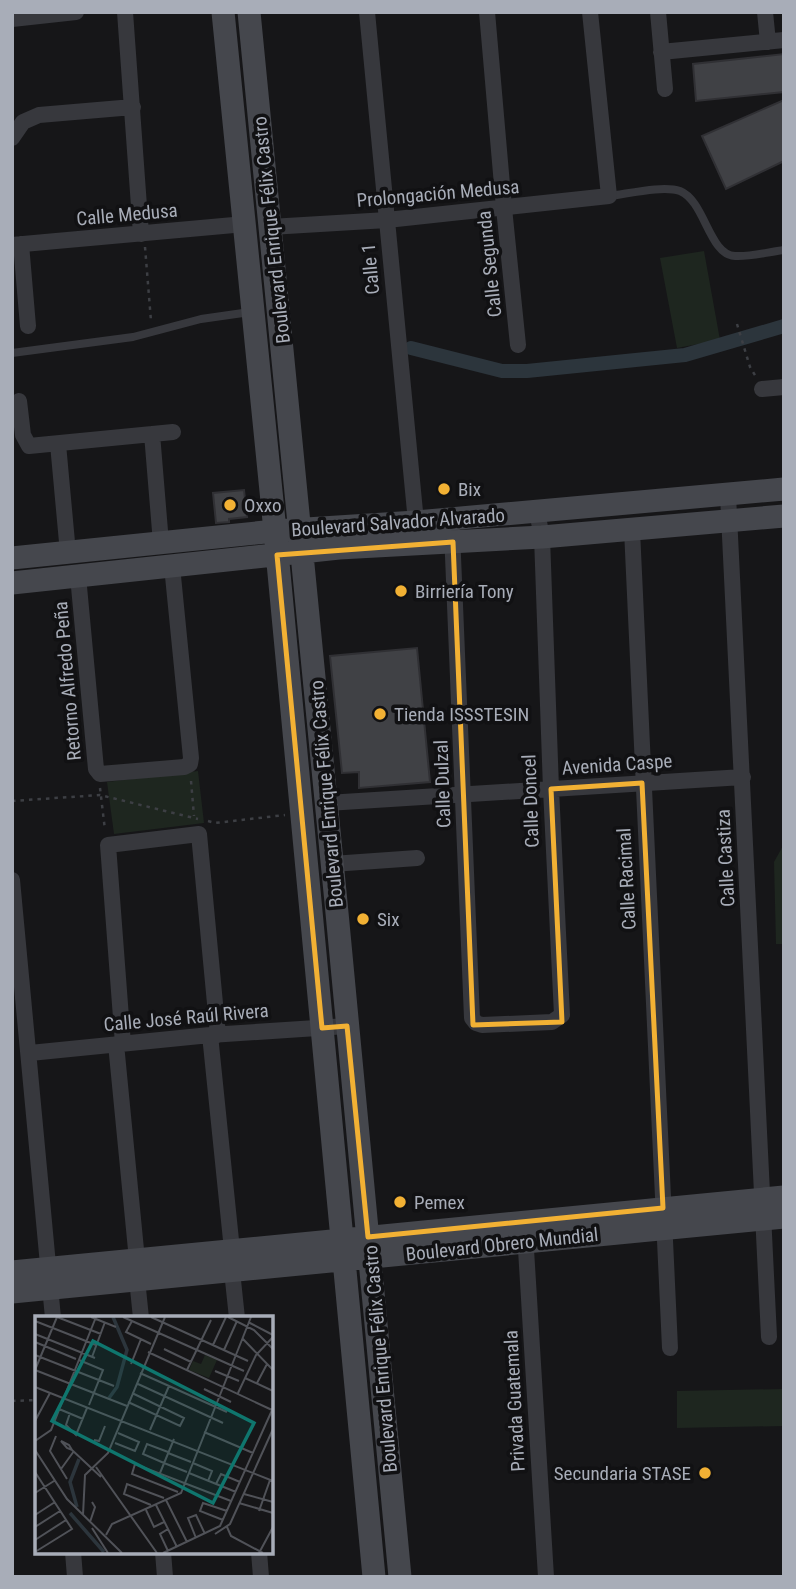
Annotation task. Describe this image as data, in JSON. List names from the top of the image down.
{
  "streets": {
    "main road": ["Boulevard Enrique Félix Castro", "Boulevard Salvador Alvarado", "Boulevard Obrero Mundial"],
    "street": [
      "Prolongación Medusa",
      "Calle Medusa",
      "Calle Segunda",
      "Calle 1",
      "Retorno Alfredo Peña",
      "Avenida Caspe",
      "Calle Dulzal",
      "Calle Doncel",
      "Calle Castiza",
      "Calle Racimal",
      "Calle José Raúl Rivera",
      "Privada Guatemala"
    ]
  },
  "crossings": [
    ["Prolongación Medusa", "Boulevard Enrique Félix Castro"],
    ["Prolongación Medusa", "Calle Segunda"],
    ["Prolongación Medusa", "Calle 1"],
    ["Calle Medusa", "Boulevard Enrique Félix Castro"],
    ["Boulevard Enrique Félix Castro", "Boulevard Salvador Alvarado"],
    ["Boulevard Enrique Félix Castro", "Avenida Caspe"],
    ["Boulevard Enrique Félix Castro", "Calle José Raúl Rivera"],
    ["Boulevard Enrique Félix Castro", "Boulevard Obrero Mundial"],
    ["Calle 1", "Boulevard Salvador Alvarado"],
    ["Boulevard Salvador Alvarado", "Retorno Alfredo Peña"],
    ["Boulevard Salvador Alvarado", "Calle Dulzal"],
    ["Boulevard Salvador Alvarado", "Calle Doncel"],
    ["Boulevard Salvador Alvarado", "Calle Castiza"],
    ["Boulevard Salvador Alvarado", "Calle Racimal"],
    ["Avenida Caspe", "Calle Dulzal"],
    ["Avenida Caspe", "Calle Doncel"],
    ["Avenida Caspe", "Calle Castiza"],
    ["Avenida Caspe", "Calle Racimal"],
    ["Calle Dulzal", "Calle Doncel"],
    ["Calle Castiza", "Boulevard Obrero Mundial"],
    ["Calle Racimal", "Boulevard Obrero Mundial"],
    ["Boulevard Obrero Mundial", "Privada Guatemala"]
  ],
  "places": [
    "Bix",
    "Oxxo",
    "Birriería Tony",
    "Tienda ISSSTESIN",
    "Six",
    "Pemex",
    "Secundaria STASE"
  ]
}
